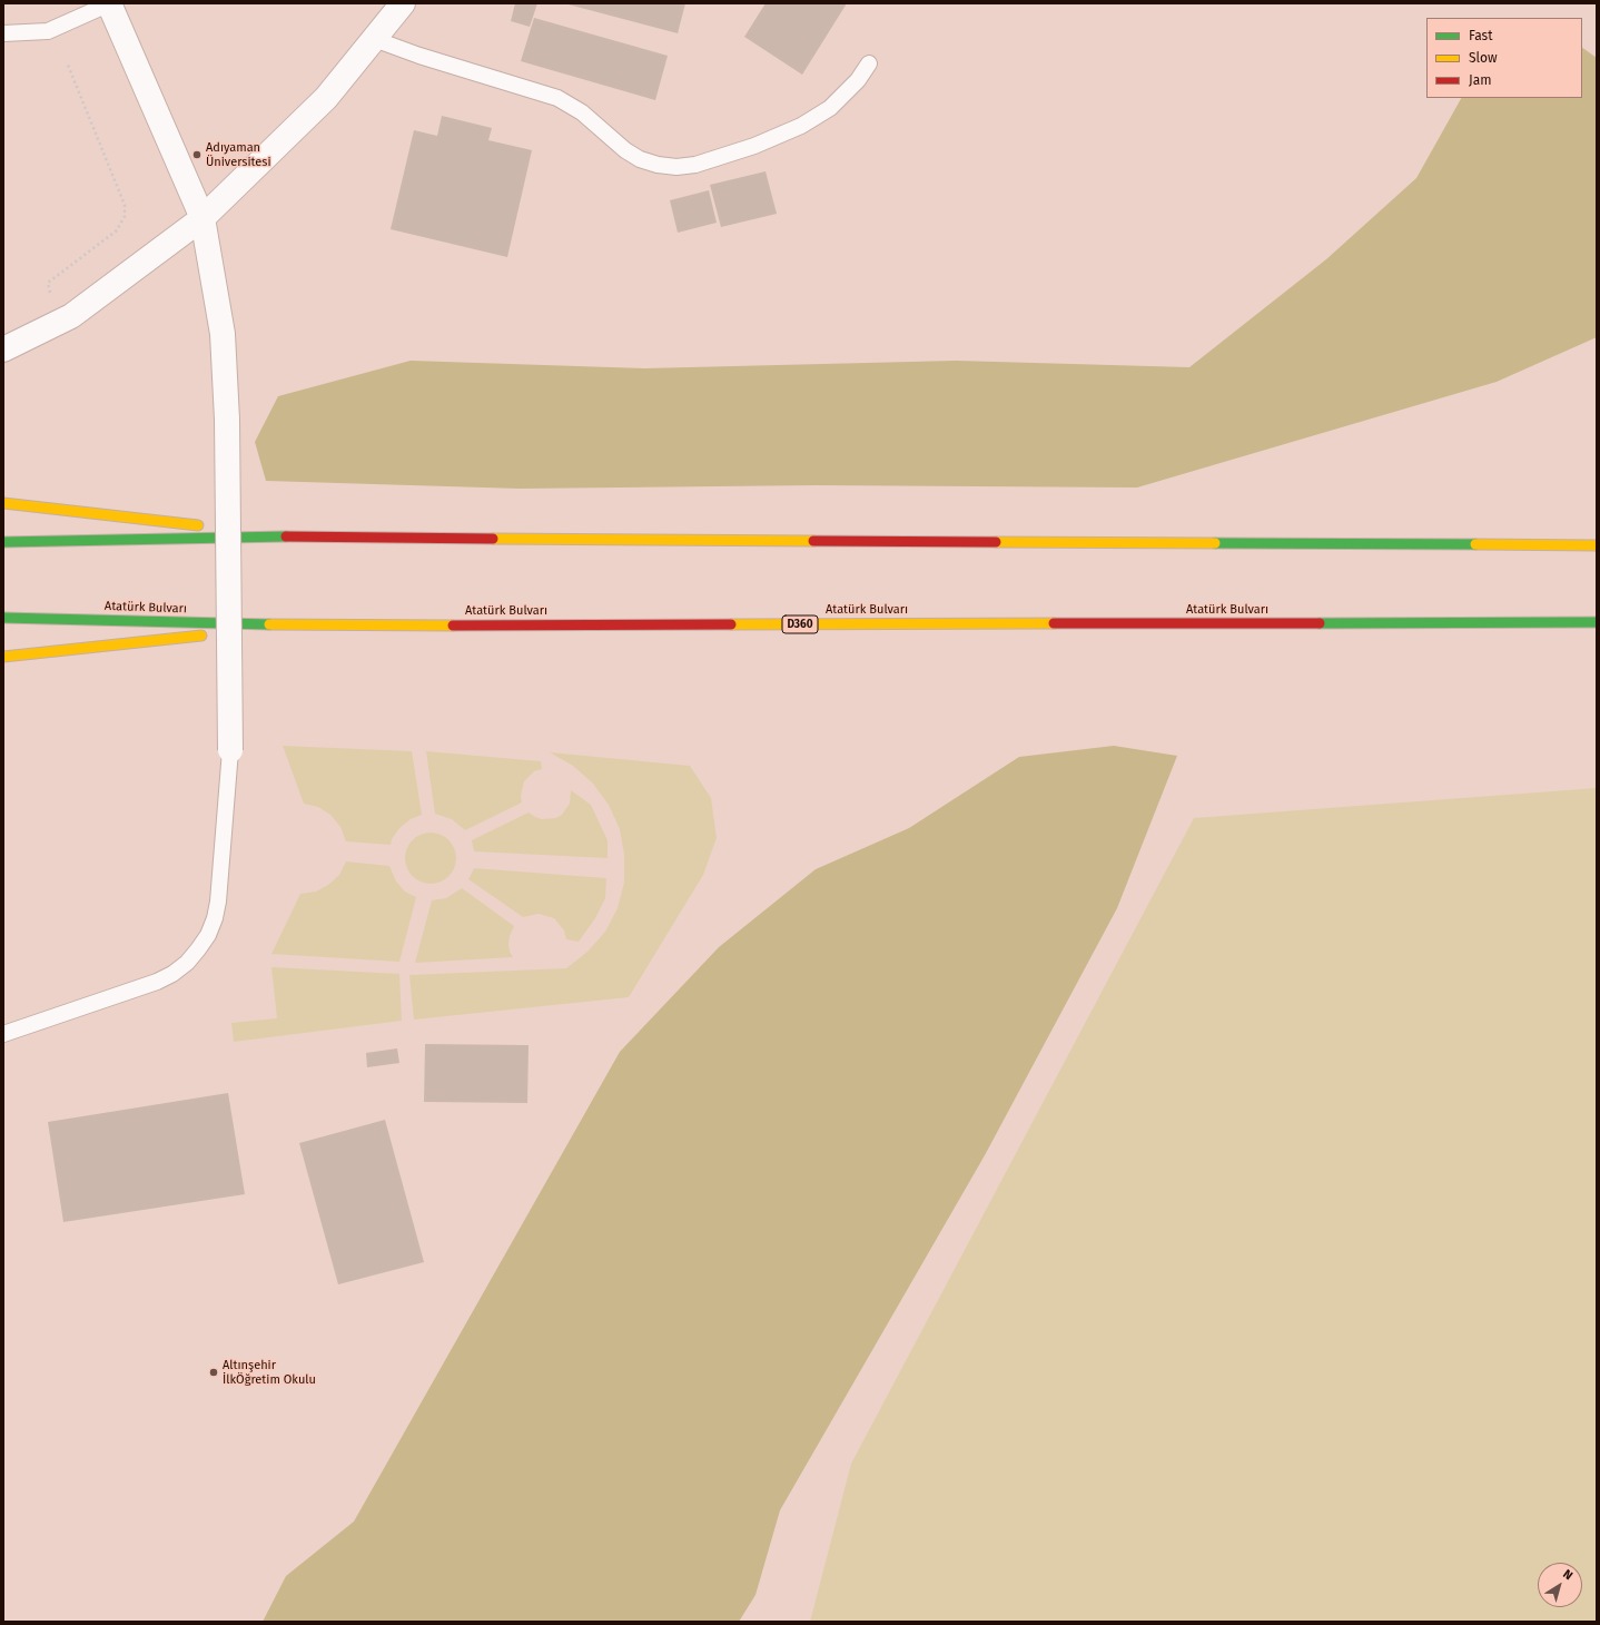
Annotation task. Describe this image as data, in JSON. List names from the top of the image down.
{
  "streets": {
    "highway": ["Atatürk Bulvarı", "D360"]
  },
  "places": ["Adıyaman Üniversitesi", "Altınşehir İlkÖğretim Okulu"],
  "legend": ["Fast", "Slow", "Jam"],
  "north": "top right"
}
